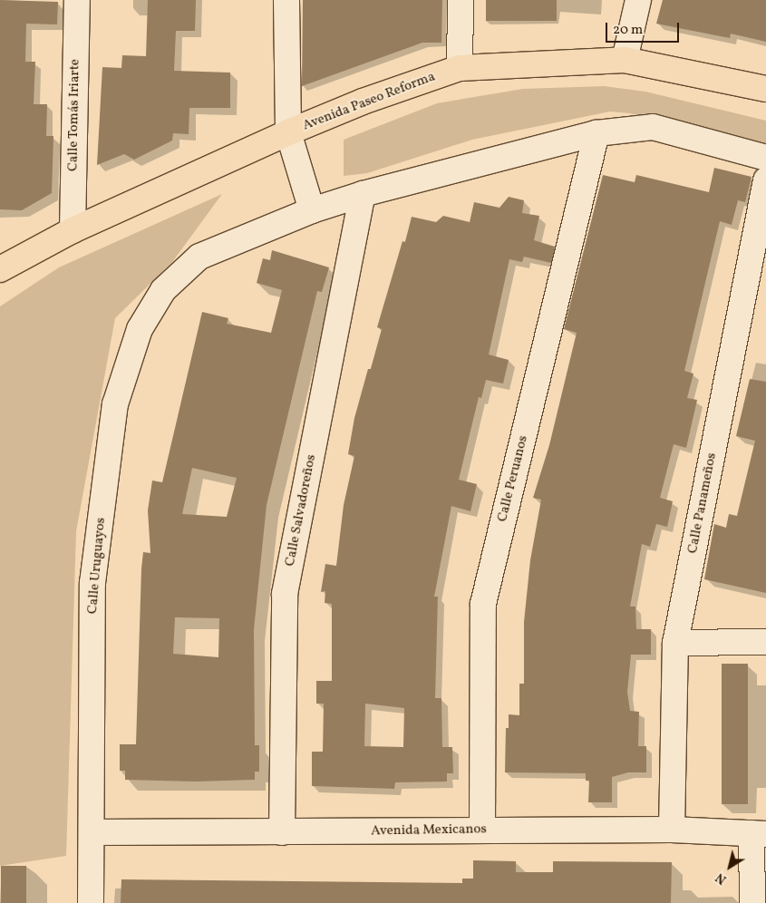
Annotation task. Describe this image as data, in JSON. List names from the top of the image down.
{
  "streets": {
    "main road": ["Avenida Paseo Reforma"],
    "street": [
      "Calle Tomás Iriarte",
      "Calle Peruanos",
      "Calle Panameños",
      "Calle Salvadoreños",
      "Calle Uruguayos",
      "Avenida Mexicanos"
    ]
  },
  "crossings": [
    ["Avenida Paseo Reforma", "Calle Tomás Iriarte"],
    ["Calle Peruanos", "Avenida Mexicanos"],
    ["Calle Panameños", "Avenida Mexicanos"],
    ["Calle Salvadoreños", "Avenida Mexicanos"],
    ["Calle Uruguayos", "Avenida Mexicanos"]
  ],
  "scale_bar": "20 m",
  "north": "bottom left"
}
